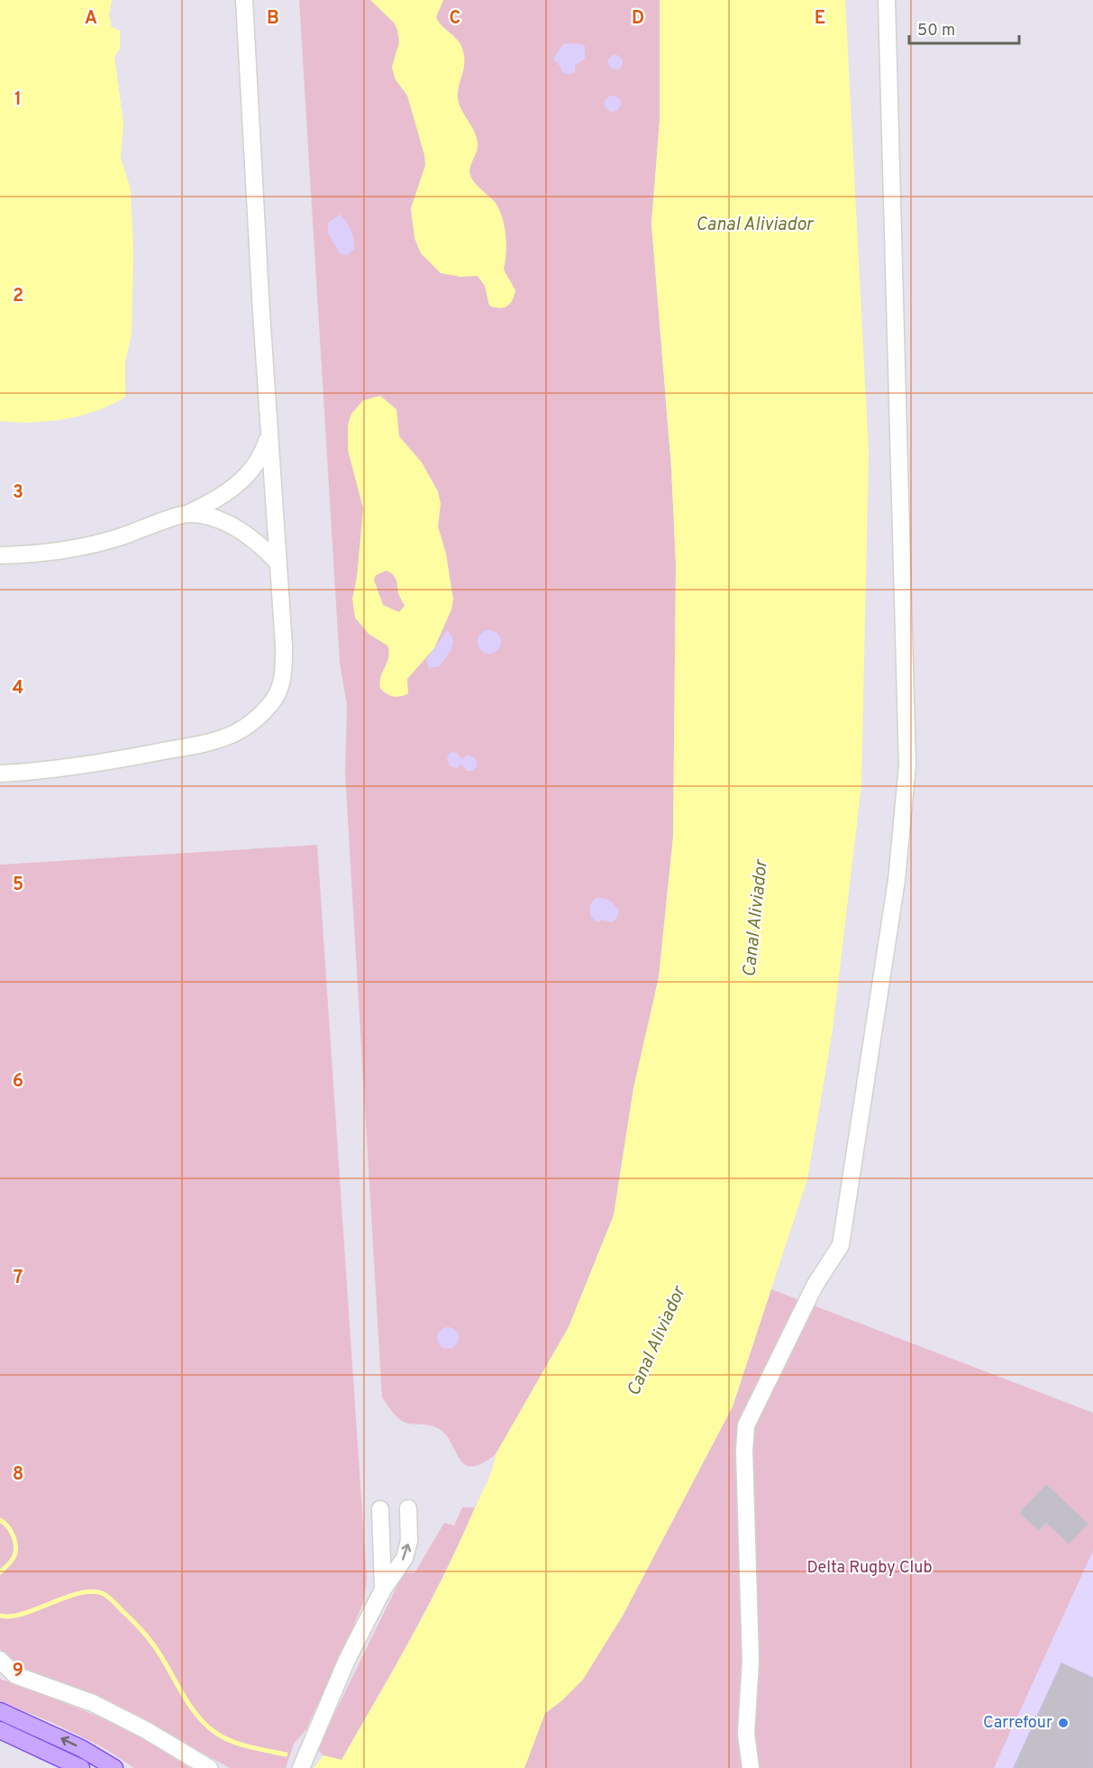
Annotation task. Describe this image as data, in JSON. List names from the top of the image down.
{
  "water": ["Canal Aliviador"],
  "parks": ["Delta Rugby Club"],
  "places": ["Carrefour"],
  "scale_bar": "50 m",
  "grid": {
    "columns": [
      "A",
      "B",
      "C",
      "D",
      "E"
    ],
    "rows": [
      "1",
      "2",
      "3",
      "4",
      "5",
      "6",
      "7",
      "8",
      "9"
    ]
  }
}
